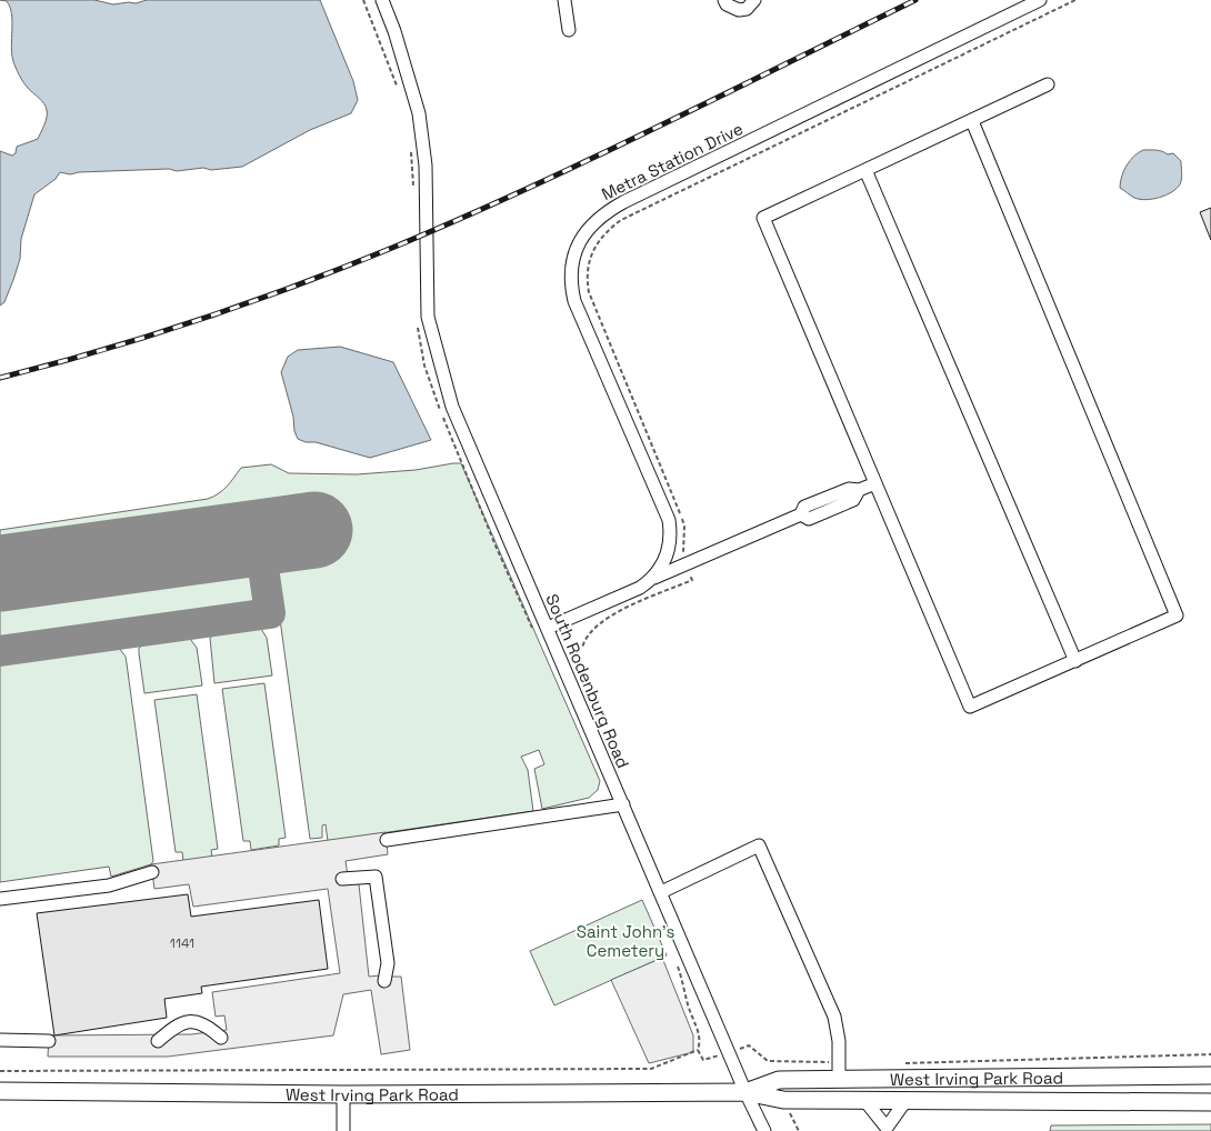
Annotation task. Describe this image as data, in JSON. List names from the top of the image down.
{
  "streets": {
    "main road": ["West Irving Park Road"],
    "street": ["Metra Station Drive", "South Rodenburg Road"]
  },
  "crossings": [
    ["South Rodenburg Road", "West Irving Park Road"]
  ],
  "parks": ["Saint John's Cemetery"],
  "house_numbers": ["1141"]
}
